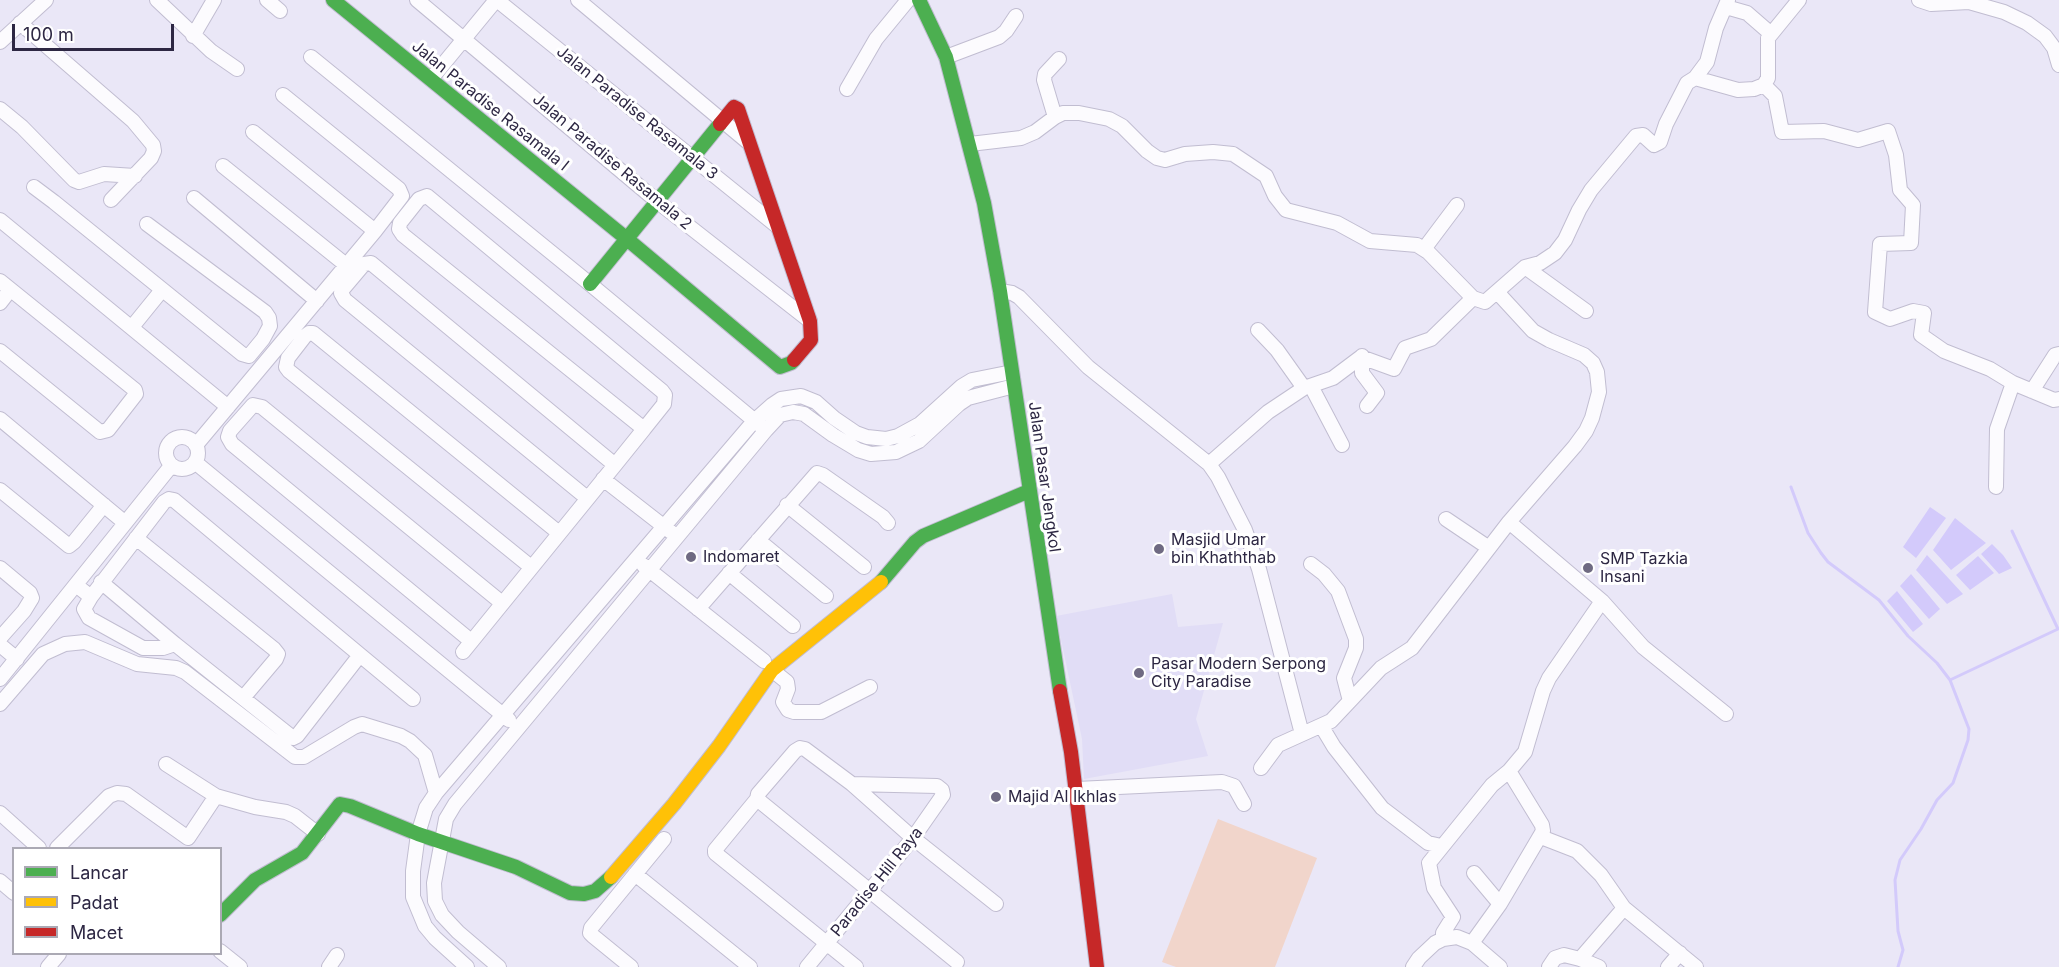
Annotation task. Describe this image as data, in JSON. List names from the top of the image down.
{
  "streets": {
    "street": [
      "Jalan Paradise Rasamala I",
      "Jalan Paradise Rasamala 3",
      "Jalan Paradise Rasamala 2",
      "Jalan Pasar Jengkol",
      "Paradise Hill Raya"
    ]
  },
  "crossings": [
    ["Jalan Paradise Rasamala I", "Jalan Paradise Rasamala 2"]
  ],
  "places": [
    "Masjid Umar bin Khaththab",
    "Indomaret",
    "SMP Tazkia Insani",
    "Pasar Modern Serpong City Paradise",
    "Majid Al Ikhlas"
  ],
  "legend": ["Lancar", "Padat", "Macet"],
  "scale_bar": "100 m"
}
